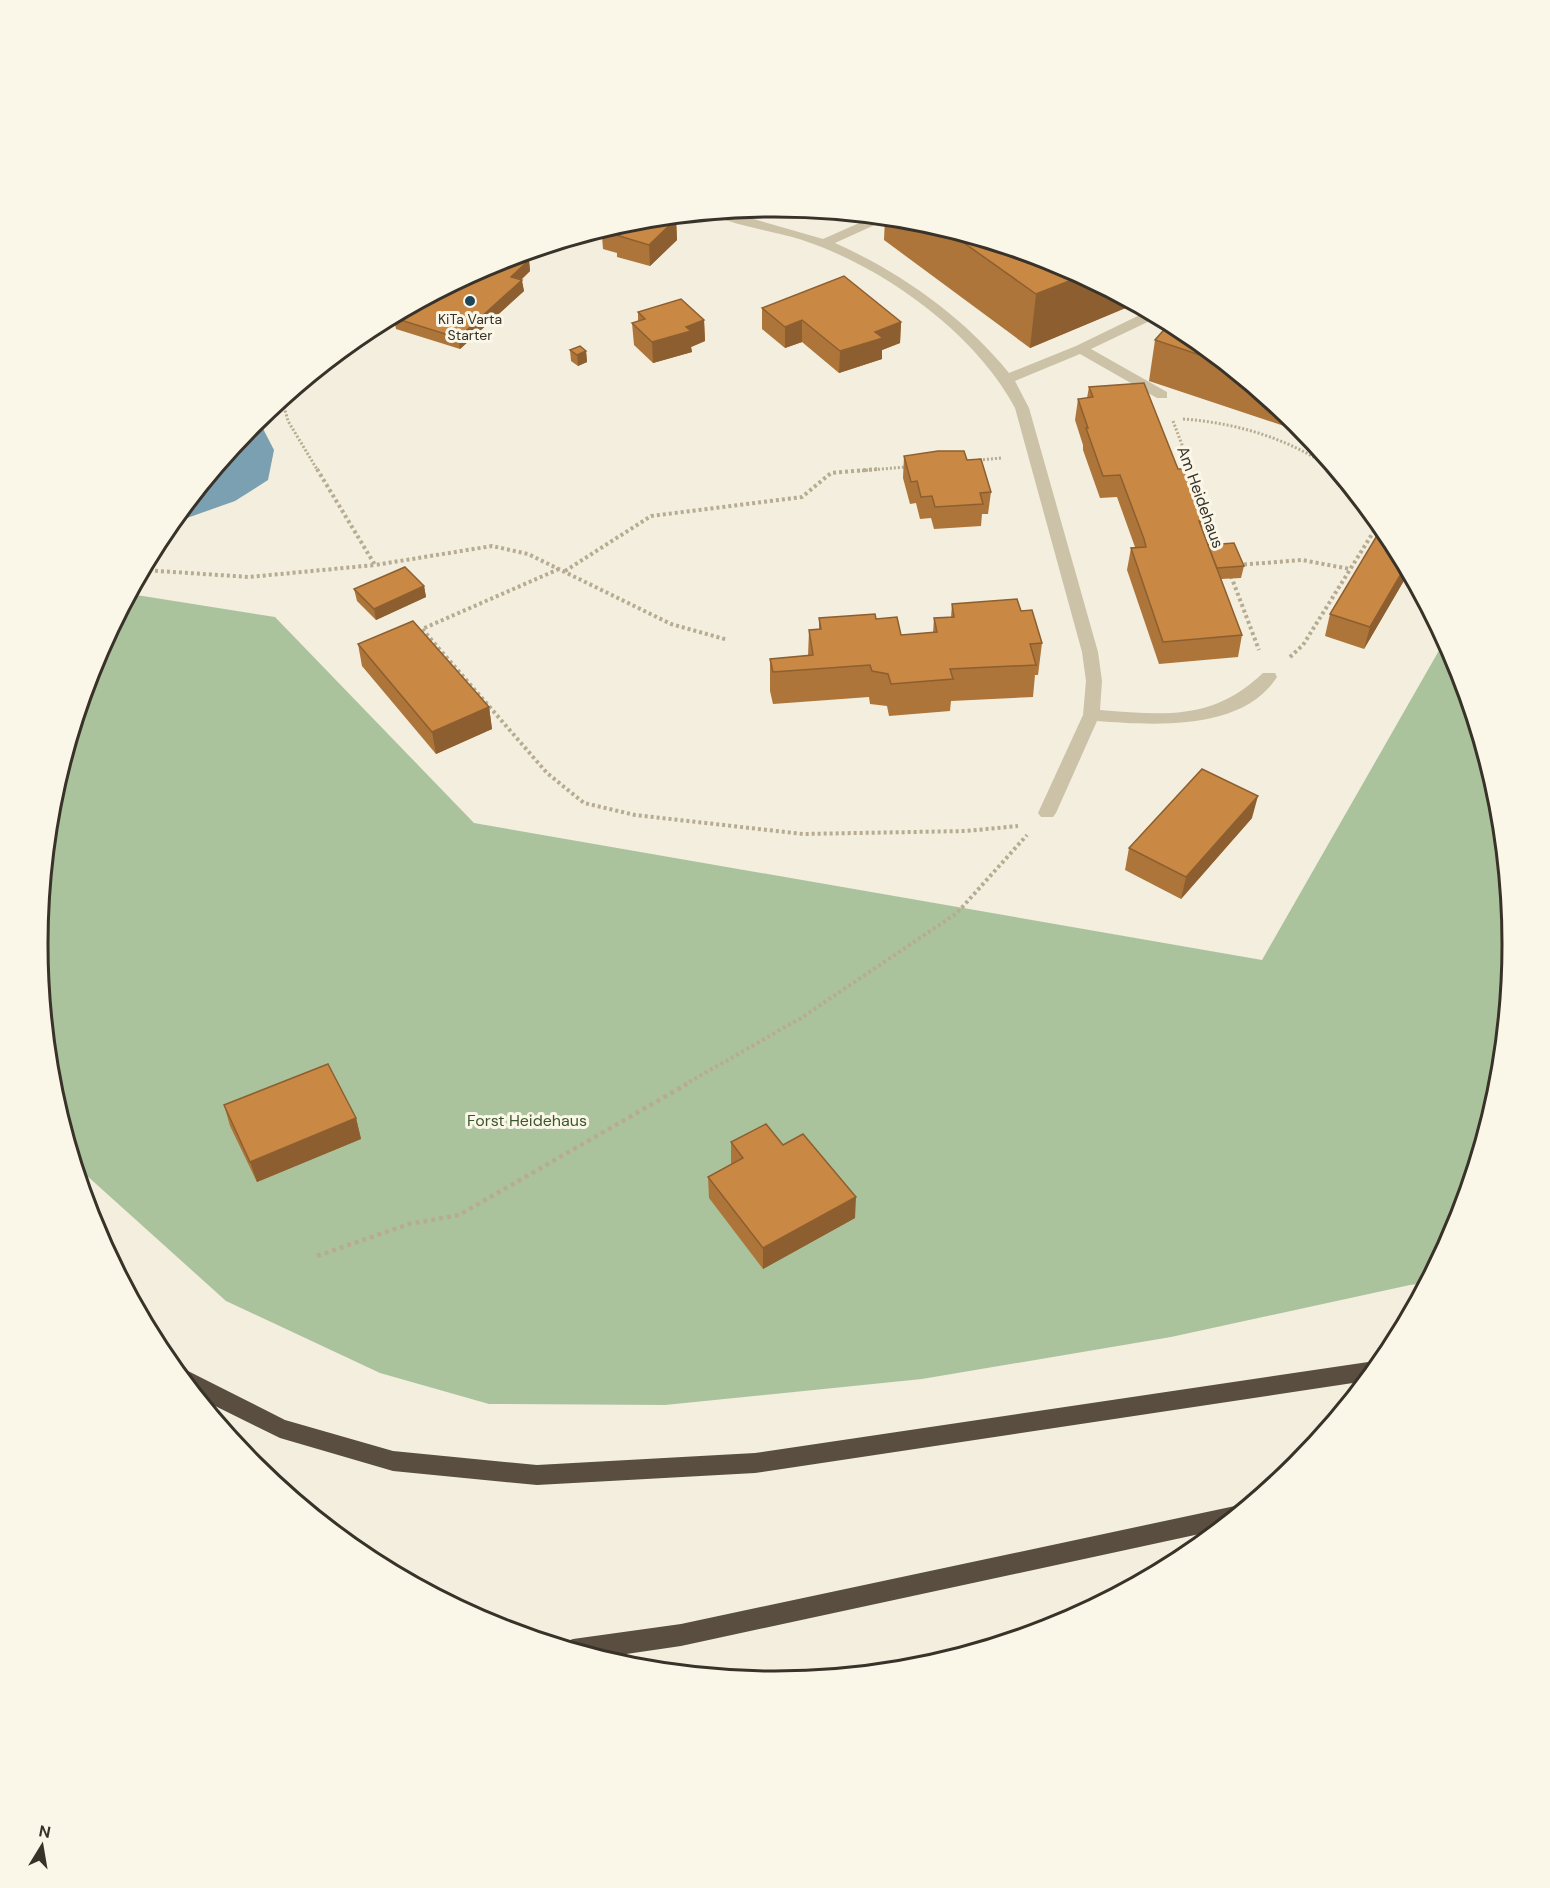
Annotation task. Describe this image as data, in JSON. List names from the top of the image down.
{
  "streets": {
    "path": ["Am Heidehaus"]
  },
  "parks": ["Forst Heidehaus"],
  "places": ["KiTa Varta Starter"],
  "north": "top"
}
